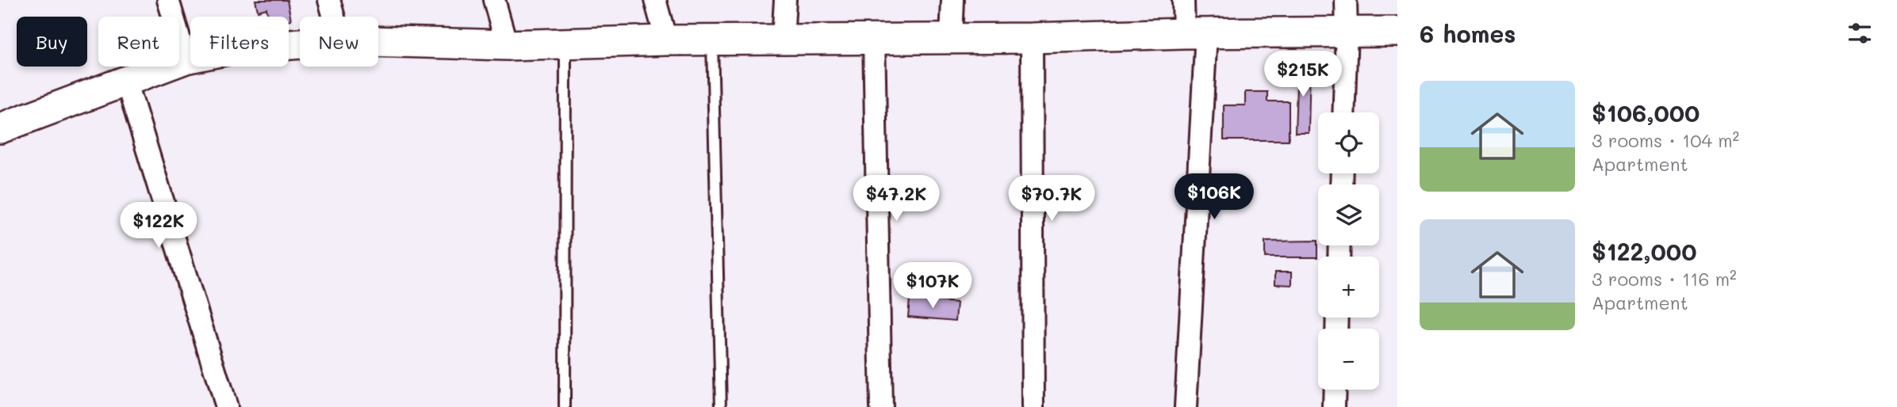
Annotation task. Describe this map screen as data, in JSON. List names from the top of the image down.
{
  "page": {
    "heading": "6 homes",
    "chip": [
      "Buy",
      "Rent",
      "Filters",
      "New"
    ],
    "price": [
      "$215K",
      "$106K",
      "$47.2K",
      "$70.7K",
      "$122K",
      "$107K"
    ],
    "list": [
      {
        "name": "$106,000",
        "note": "3 rooms · 104 m² · Apartment"
      },
      {
        "name": "$122,000",
        "note": "3 rooms · 116 m² · Apartment"
      }
    ],
    "map_buttons": ["+", "−"]
  }
}
